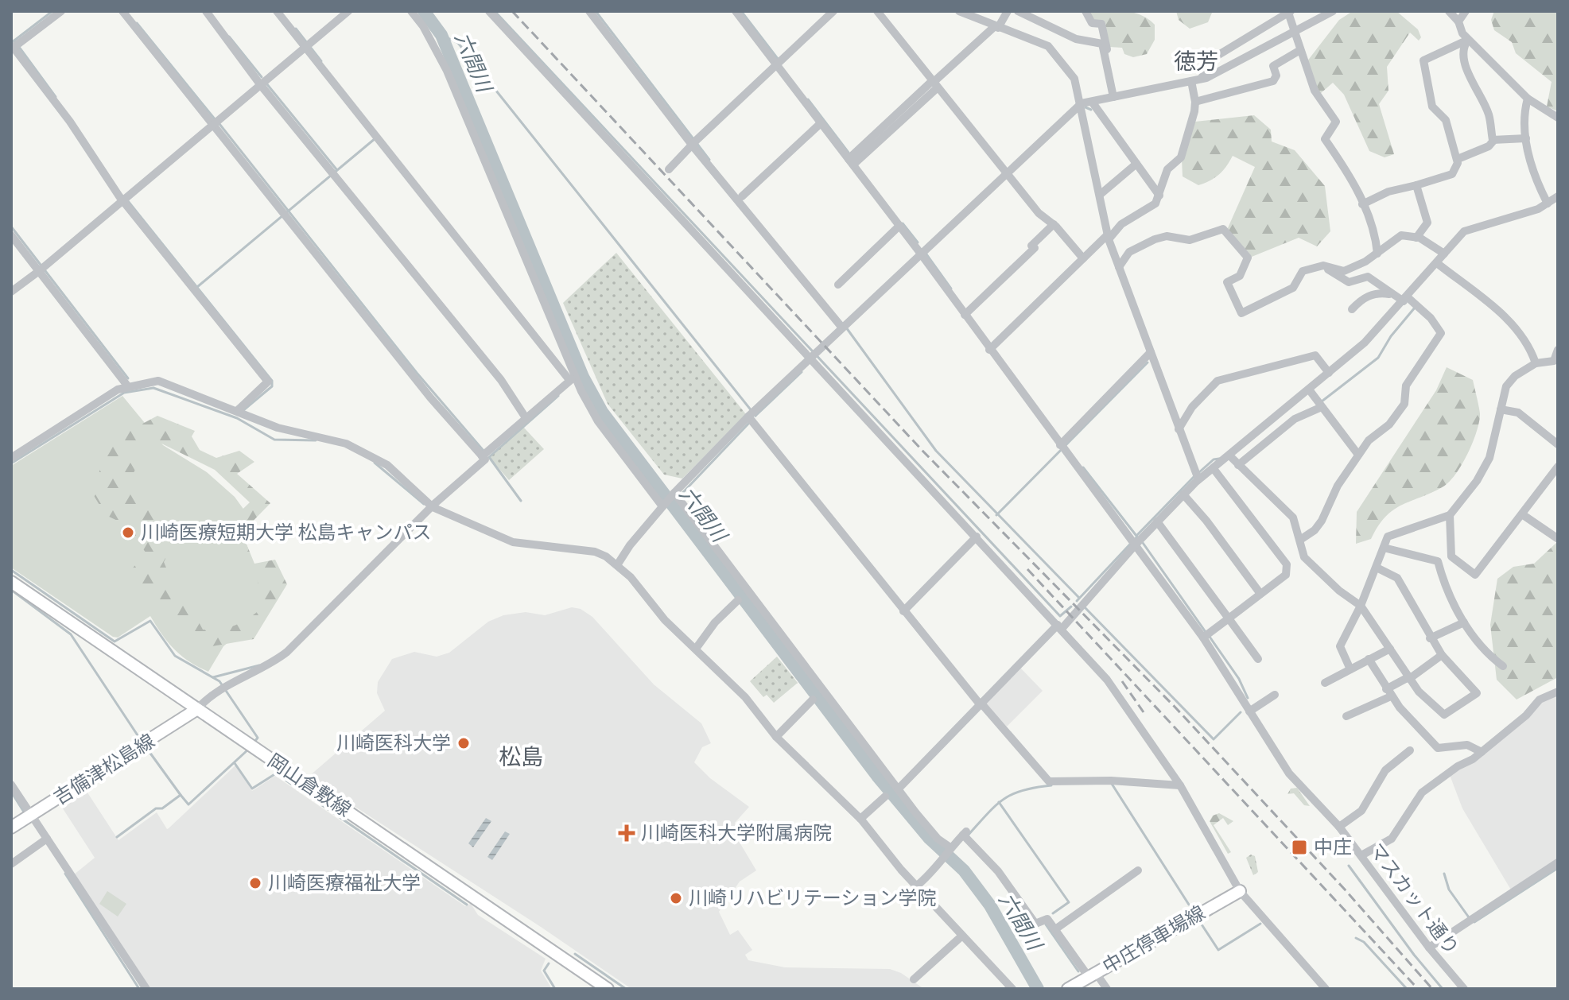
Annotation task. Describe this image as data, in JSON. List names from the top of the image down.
{
  "streets": {
    "main road": ["吉備津松島線", "岡山倉敷線", "中庄停車場線"],
    "street": ["マスカット通り"]
  },
  "crossings": [
    ["吉備津松島線", "岡山倉敷線"]
  ],
  "districts": ["徳芳", "松島"],
  "water": ["六間川"],
  "places": {
    "other": [
      "川崎医療短期大学 松島キャンパス",
      "川崎医科大学",
      "川崎医療福祉大学",
      "川崎リハビリテーション学院"
    ],
    "health": ["川崎医科大学附属病院"],
    "transit": ["中庄"]
  }
}
